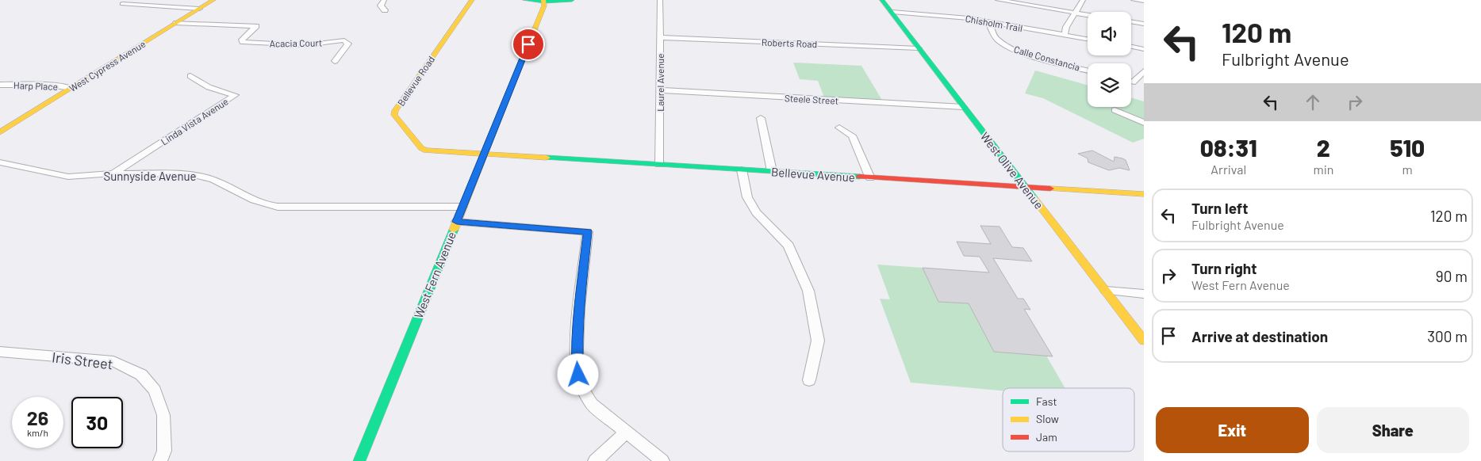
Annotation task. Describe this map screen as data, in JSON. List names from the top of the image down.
{
  "streets": {
    "street": [
      "Chisholm Trail",
      "Acacia Court",
      "Roberts Road",
      "Calle Constancia",
      "West Cypress Avenue",
      "Bellevue Road",
      "Laurel Avenue",
      "Harp Place",
      "Steele Street",
      "Linda Vista Avenue",
      "West Olive Avenue",
      "Bellevue Avenue",
      "Sunnyside Avenue",
      "West Fern Avenue",
      "Iris Street"
    ]
  },
  "crossings": [
    ["Chisholm Trail", "Calle Constancia"],
    ["Chisholm Trail", "West Olive Avenue"],
    ["Acacia Court", "West Cypress Avenue"],
    ["Roberts Road", "Laurel Avenue"],
    ["Roberts Road", "West Olive Avenue"],
    ["West Cypress Avenue", "Harp Place"],
    ["Bellevue Road", "Bellevue Avenue"],
    ["Bellevue Road", "West Fern Avenue"],
    ["Laurel Avenue", "Steele Street"],
    ["Laurel Avenue", "Bellevue Avenue"],
    ["Steele Street", "West Olive Avenue"],
    ["Linda Vista Avenue", "Sunnyside Avenue"],
    ["West Olive Avenue", "Bellevue Avenue"],
    ["Bellevue Avenue", "West Fern Avenue"],
    ["Sunnyside Avenue", "West Fern Avenue"]
  ],
  "legend": ["Fast", "Slow", "Jam"],
  "page": {
    "turn": ["120 m", "Fulbright Avenue"],
    "eta": [
      "08:31",
      "Arrival",
      "2",
      "min",
      "510",
      "m"
    ],
    "list": [
      {
        "name": "Turn left",
        "note": "Fulbright Avenue",
        "value": "120 m"
      },
      {
        "name": "Turn right",
        "note": "West Fern Avenue",
        "value": "90 m"
      },
      {
        "name": "Arrive at destination",
        "value": "300 m"
      }
    ],
    "speed": "26 km/h",
    "limit": "30",
    "buttons": ["Exit", "Share"]
  }
}
